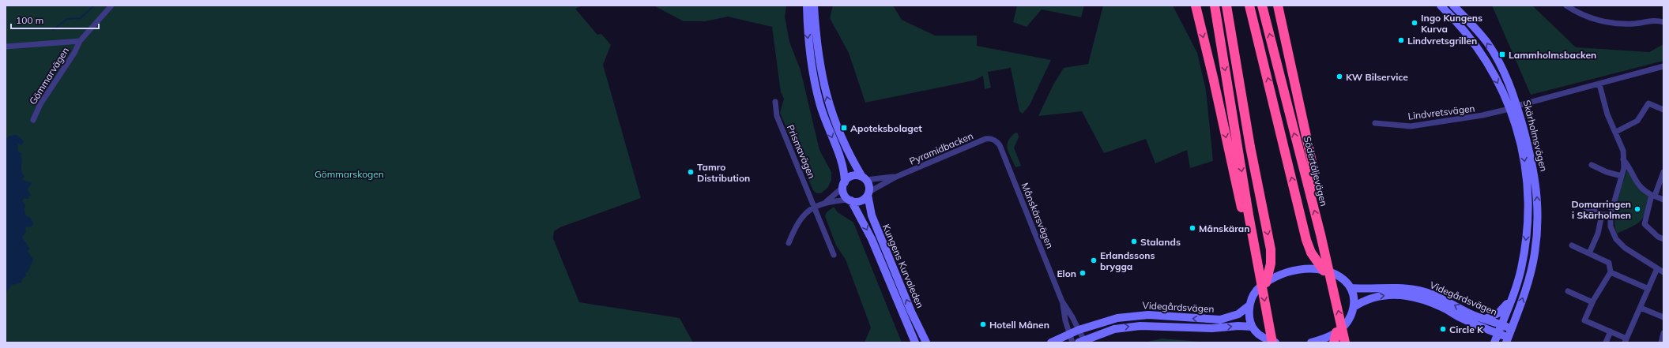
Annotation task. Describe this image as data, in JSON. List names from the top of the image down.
{
  "streets": {
    "highway": ["Södertäljevägen"],
    "street": [
      "Gömmarvägen",
      "Lindvretsvägen",
      "Skärholmsvägen",
      "Pyramidbacken",
      "Prismavägen",
      "Månskärsvägen",
      "Kungens Kurvaleden",
      "Videgårdsvägen"
    ]
  },
  "crossings": [
    ["Lindvretsvägen", "Skärholmsvägen"],
    ["Skärholmsvägen", "Videgårdsvägen"],
    ["Pyramidbacken", "Månskärsvägen"],
    ["Pyramidbacken", "Kungens Kurvaleden"],
    ["Månskärsvägen", "Videgårdsvägen"]
  ],
  "parks": ["Gömmarskogen"],
  "places": {
    "other": [
      "Ingo Kungens Kurva",
      "Lindvretsgrillen",
      "KW Bilservice",
      "Tamro Distribution",
      "Domarringen i Skärholmen",
      "Månskäran",
      "Stalands",
      "Erlandssons brygga",
      "Elon",
      "Hotell Månen",
      "Circle K"
    ],
    "transit": ["Lammholmsbacken", "Apoteksbolaget"]
  },
  "scale_bar": "100 m"
}
